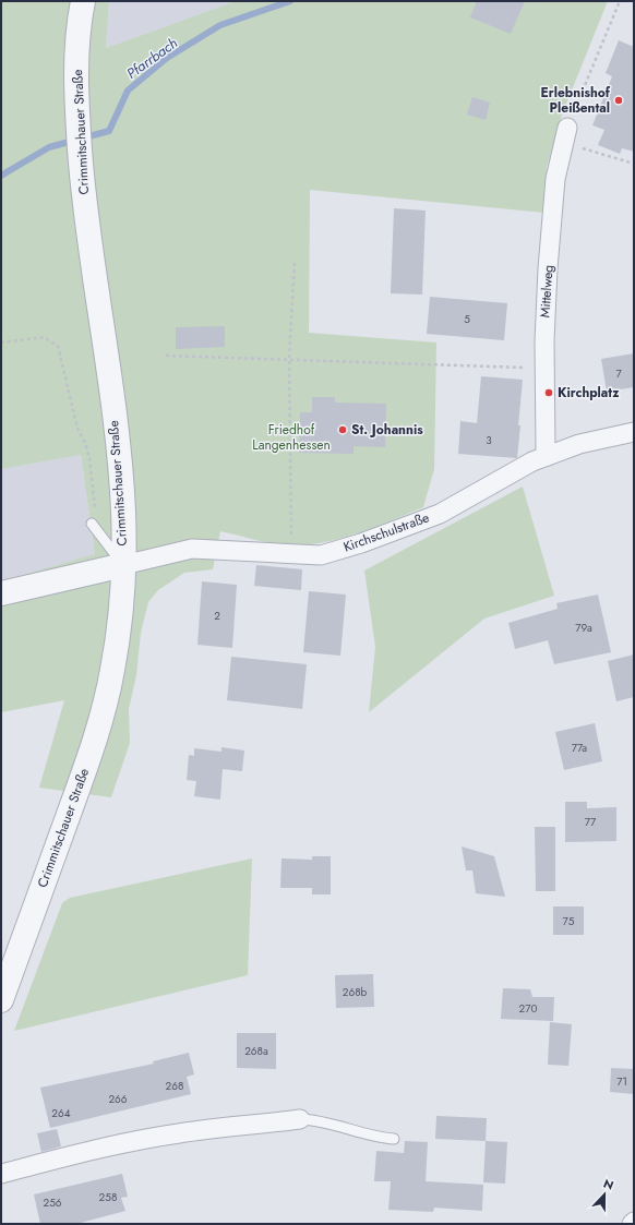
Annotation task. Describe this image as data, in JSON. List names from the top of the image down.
{
  "streets": {
    "street": ["Crimmitschauer Straße", "Mittelweg", "Kirchschulstraße"]
  },
  "crossings": [
    ["Crimmitschauer Straße", "Kirchschulstraße"],
    ["Mittelweg", "Kirchschulstraße"]
  ],
  "water": ["Pfarrbach"],
  "parks": ["Friedhof Langenhessen"],
  "places": ["Erlebnishof Pleißental", "Kirchplatz", "St. Johannis"],
  "house_numbers": [
    "5",
    "7",
    "3",
    "2",
    "79a",
    "77a",
    "77",
    "75",
    "268b",
    "270",
    "268a",
    "71",
    "268",
    "266",
    "264",
    "258",
    "256"
  ],
  "north": "top"
}
